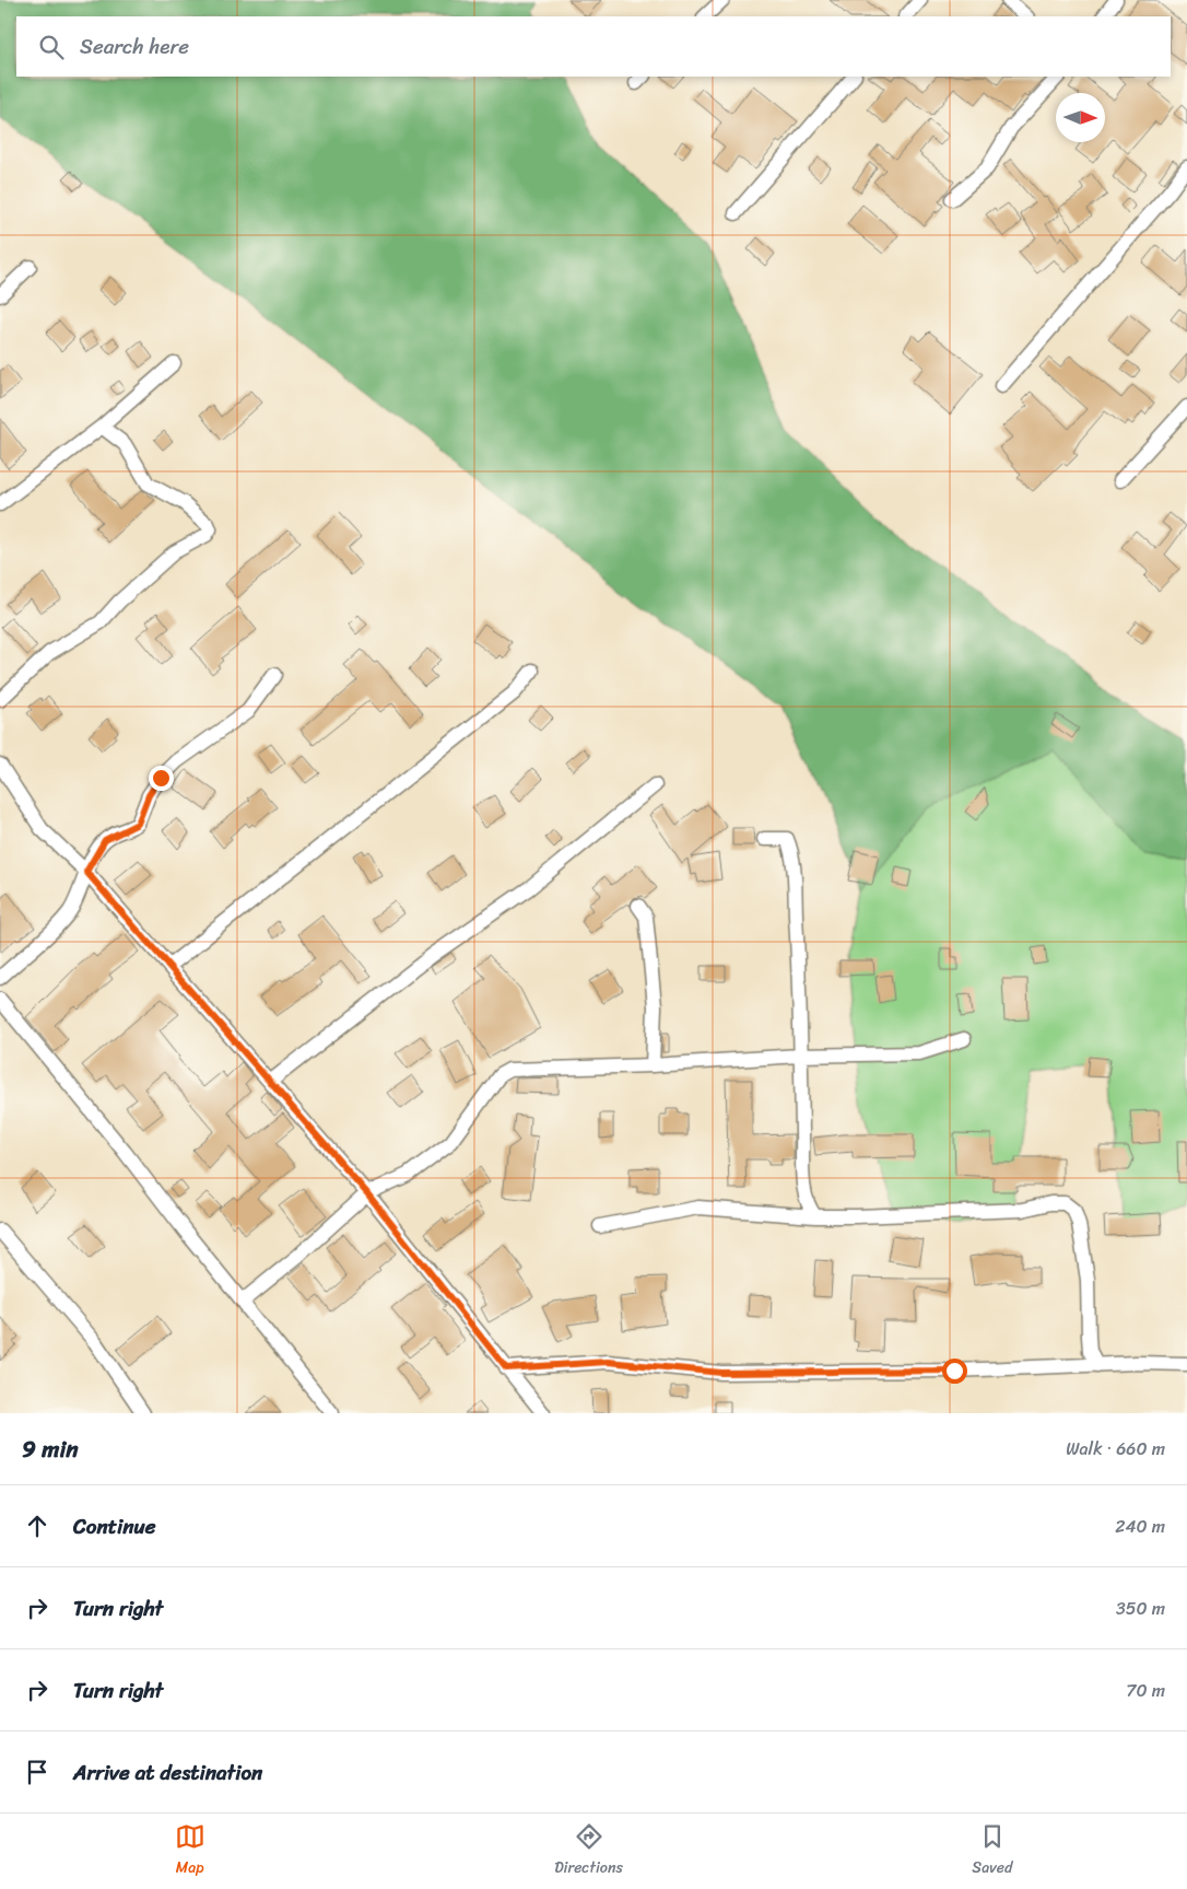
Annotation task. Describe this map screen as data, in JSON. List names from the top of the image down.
{
  "north": "right",
  "page": {
    "search": "Search here",
    "heading": ["9 min", "Walk · 660 m"],
    "list": [
      ["Continue", "240 m"],
      ["Turn right", "350 m"],
      ["Turn right", "70 m"],
      "Arrive at destination"
    ],
    "nav": ["Map", "Directions", "Saved"]
  }
}
